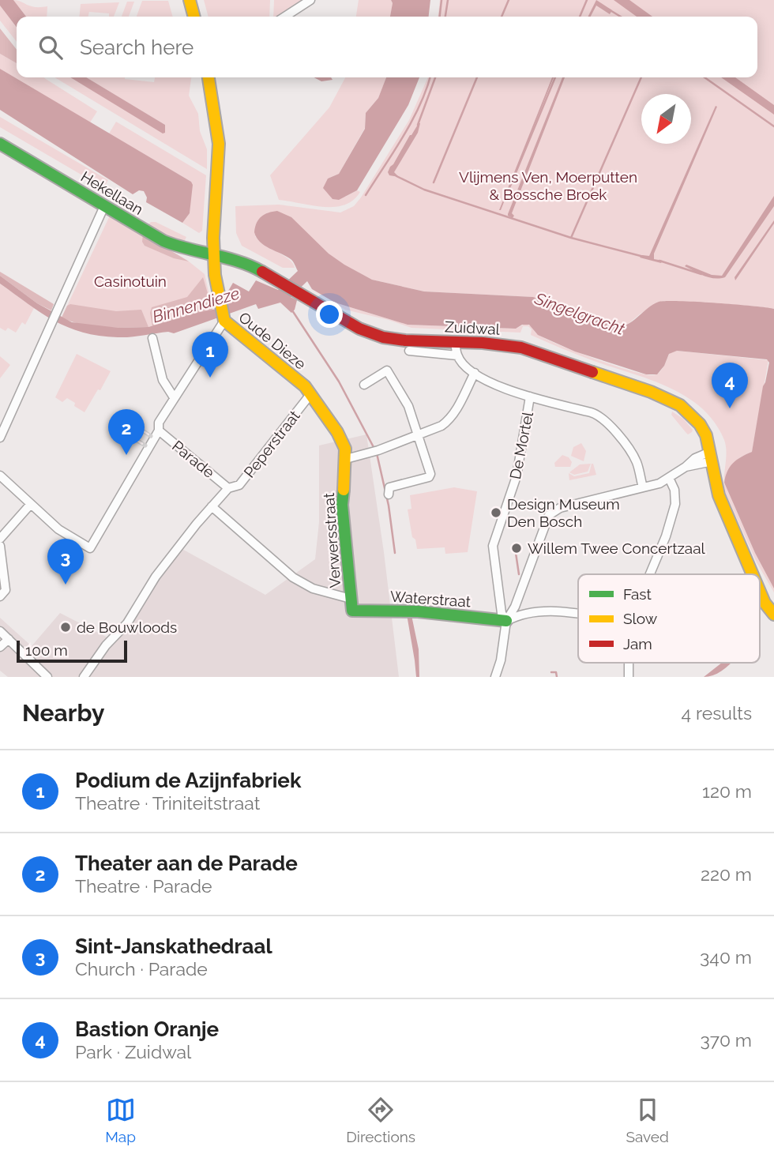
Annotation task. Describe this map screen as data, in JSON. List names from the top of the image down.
{
  "streets": {
    "main road": [
      "Hekellaan",
      "Zuidwal",
      "Oude Dieze",
      "Verwersstraat",
      "Waterstraat"
    ],
    "street": ["Peperstraat", "De Mortel", "Parade"]
  },
  "crossings": [
    ["Hekellaan", "Zuidwal"],
    ["Hekellaan", "Oude Dieze"],
    ["Zuidwal", "Oude Dieze"],
    ["Oude Dieze", "Peperstraat"],
    ["Oude Dieze", "Verwersstraat"],
    ["Peperstraat", "Parade"],
    ["De Mortel", "Waterstraat"],
    ["Verwersstraat", "Waterstraat"]
  ],
  "water": ["Binnendieze", "Singelgracht"],
  "parks": ["Vlijmens Ven, Moerputten & Bossche Broek", "Casinotuin"],
  "places": ["Design Museum Den Bosch", "Willem Twee Concertzaal", "de Bouwloods"],
  "legend": ["Fast", "Slow", "Jam"],
  "scale_bar": "100 m",
  "north": "bottom left",
  "page": {
    "search": "Search here",
    "pins": [
      "1",
      "4",
      "2",
      "3"
    ],
    "scale": "100 m",
    "heading": ["Nearby", "4 results"],
    "list": [
      {
        "mark": "1",
        "name": "Podium de Azijnfabriek",
        "note": "Theatre · Triniteitstraat",
        "value": "120 m"
      },
      {
        "mark": "2",
        "name": "Theater aan de Parade",
        "note": "Theatre · Parade",
        "value": "220 m"
      },
      {
        "mark": "3",
        "name": "Sint-Janskathedraal",
        "note": "Church · Parade",
        "value": "340 m"
      },
      {
        "mark": "4",
        "name": "Bastion Oranje",
        "note": "Park · Zuidwal",
        "value": "370 m"
      }
    ],
    "nav": ["Map", "Directions", "Saved"]
  }
}
